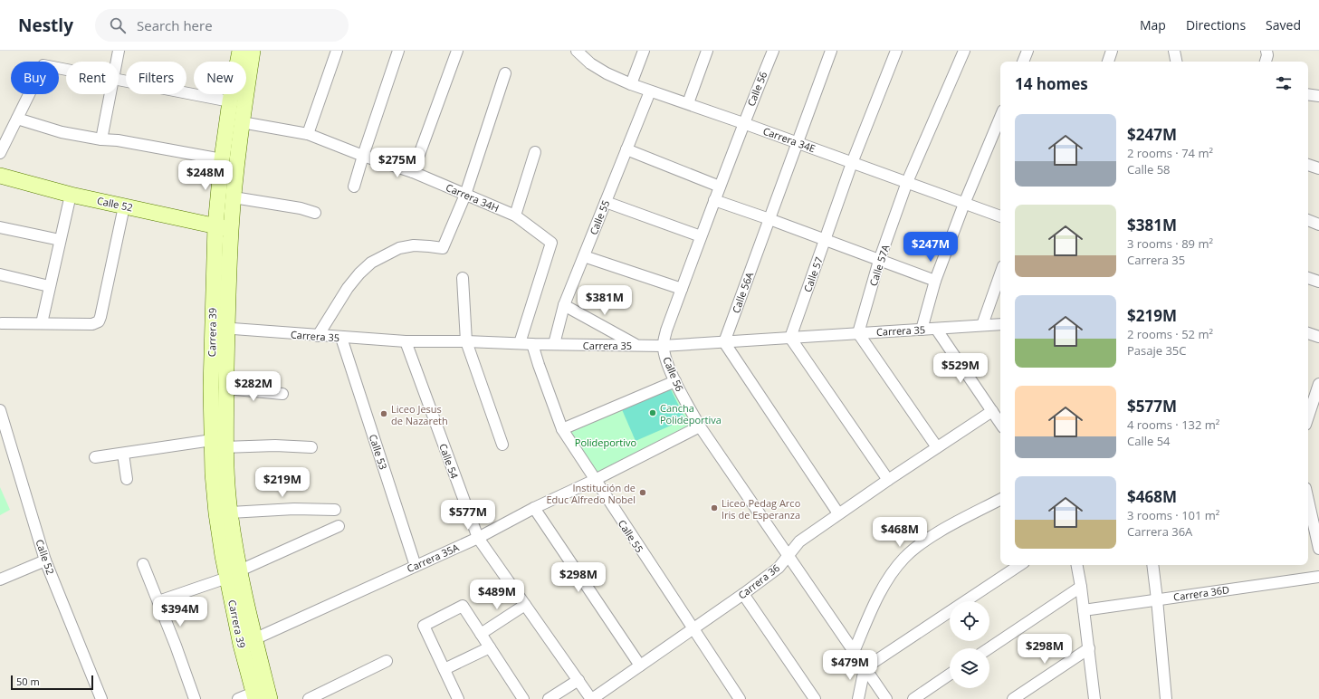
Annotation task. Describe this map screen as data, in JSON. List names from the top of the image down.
{
  "streets": {
    "main road": ["Calle 52", "Carrera 39"],
    "street": [
      "Calle 56",
      "Carrera 34E",
      "Carrera 34H",
      "Calle 55",
      "Calle 57A",
      "Calle 57",
      "Calle 56A",
      "Carrera 35",
      "Calle 53",
      "Calle 54",
      "Carrera 35A",
      "Carrera 36",
      "Carrera 36D"
    ]
  },
  "crossings": [
    ["Calle 56", "Carrera 34E"],
    ["Calle 56", "Carrera 35"],
    ["Calle 56", "Carrera 35A"],
    ["Calle 56", "Carrera 36"],
    ["Carrera 34E", "Calle 55"],
    ["Carrera 34E", "Calle 57A"],
    ["Carrera 34E", "Calle 57"],
    ["Carrera 34E", "Calle 56A"],
    ["Carrera 34H", "Carrera 35"],
    ["Carrera 34H", "Carrera 39"],
    ["Calle 52", "Carrera 39"],
    ["Calle 55", "Carrera 35"],
    ["Calle 55", "Carrera 35A"],
    ["Calle 55", "Carrera 36"],
    ["Calle 57A", "Carrera 35"],
    ["Calle 57", "Carrera 35"],
    ["Calle 56A", "Carrera 35"],
    ["Carrera 35", "Carrera 39"],
    ["Carrera 35", "Calle 53"],
    ["Carrera 35", "Calle 54"],
    ["Carrera 39", "Carrera 35A"],
    ["Calle 53", "Carrera 35A"],
    ["Calle 54", "Carrera 35A"],
    ["Calle 54", "Carrera 36"]
  ],
  "parks": ["Polideportivo"],
  "places": [
    "Cancha Polideportiva",
    "Liceo Jesus de Nazareth",
    "Institución de Educ Alfredo Nobel",
    "Liceo Pedag Arco Iris de Esperanza"
  ],
  "scale_bar": "50 m",
  "page": {
    "header": "Nestly",
    "search": "Search here",
    "nav": ["Map", "Directions", "Saved"],
    "chip": [
      "Buy",
      "Rent",
      "Filters",
      "New"
    ],
    "heading": "14 homes",
    "list": [
      {
        "name": "$247M",
        "note": "2 rooms · 74 m² · Calle 58"
      },
      {
        "name": "$381M",
        "note": "3 rooms · 89 m² · Carrera 35"
      },
      {
        "name": "$219M",
        "note": "2 rooms · 52 m² · Pasaje 35C"
      },
      {
        "name": "$577M",
        "note": "4 rooms · 132 m² · Calle 54"
      },
      {
        "name": "$468M",
        "note": "3 rooms · 101 m² · Carrera 36A"
      }
    ],
    "price": [
      "$275M",
      "$248M",
      "$247M",
      "$381M",
      "$529M",
      "$282M",
      "$219M",
      "$577M",
      "$468M",
      "$298M",
      "$489M",
      "$394M",
      "$298M",
      "$479M"
    ],
    "scale": "50 m"
  }
}
